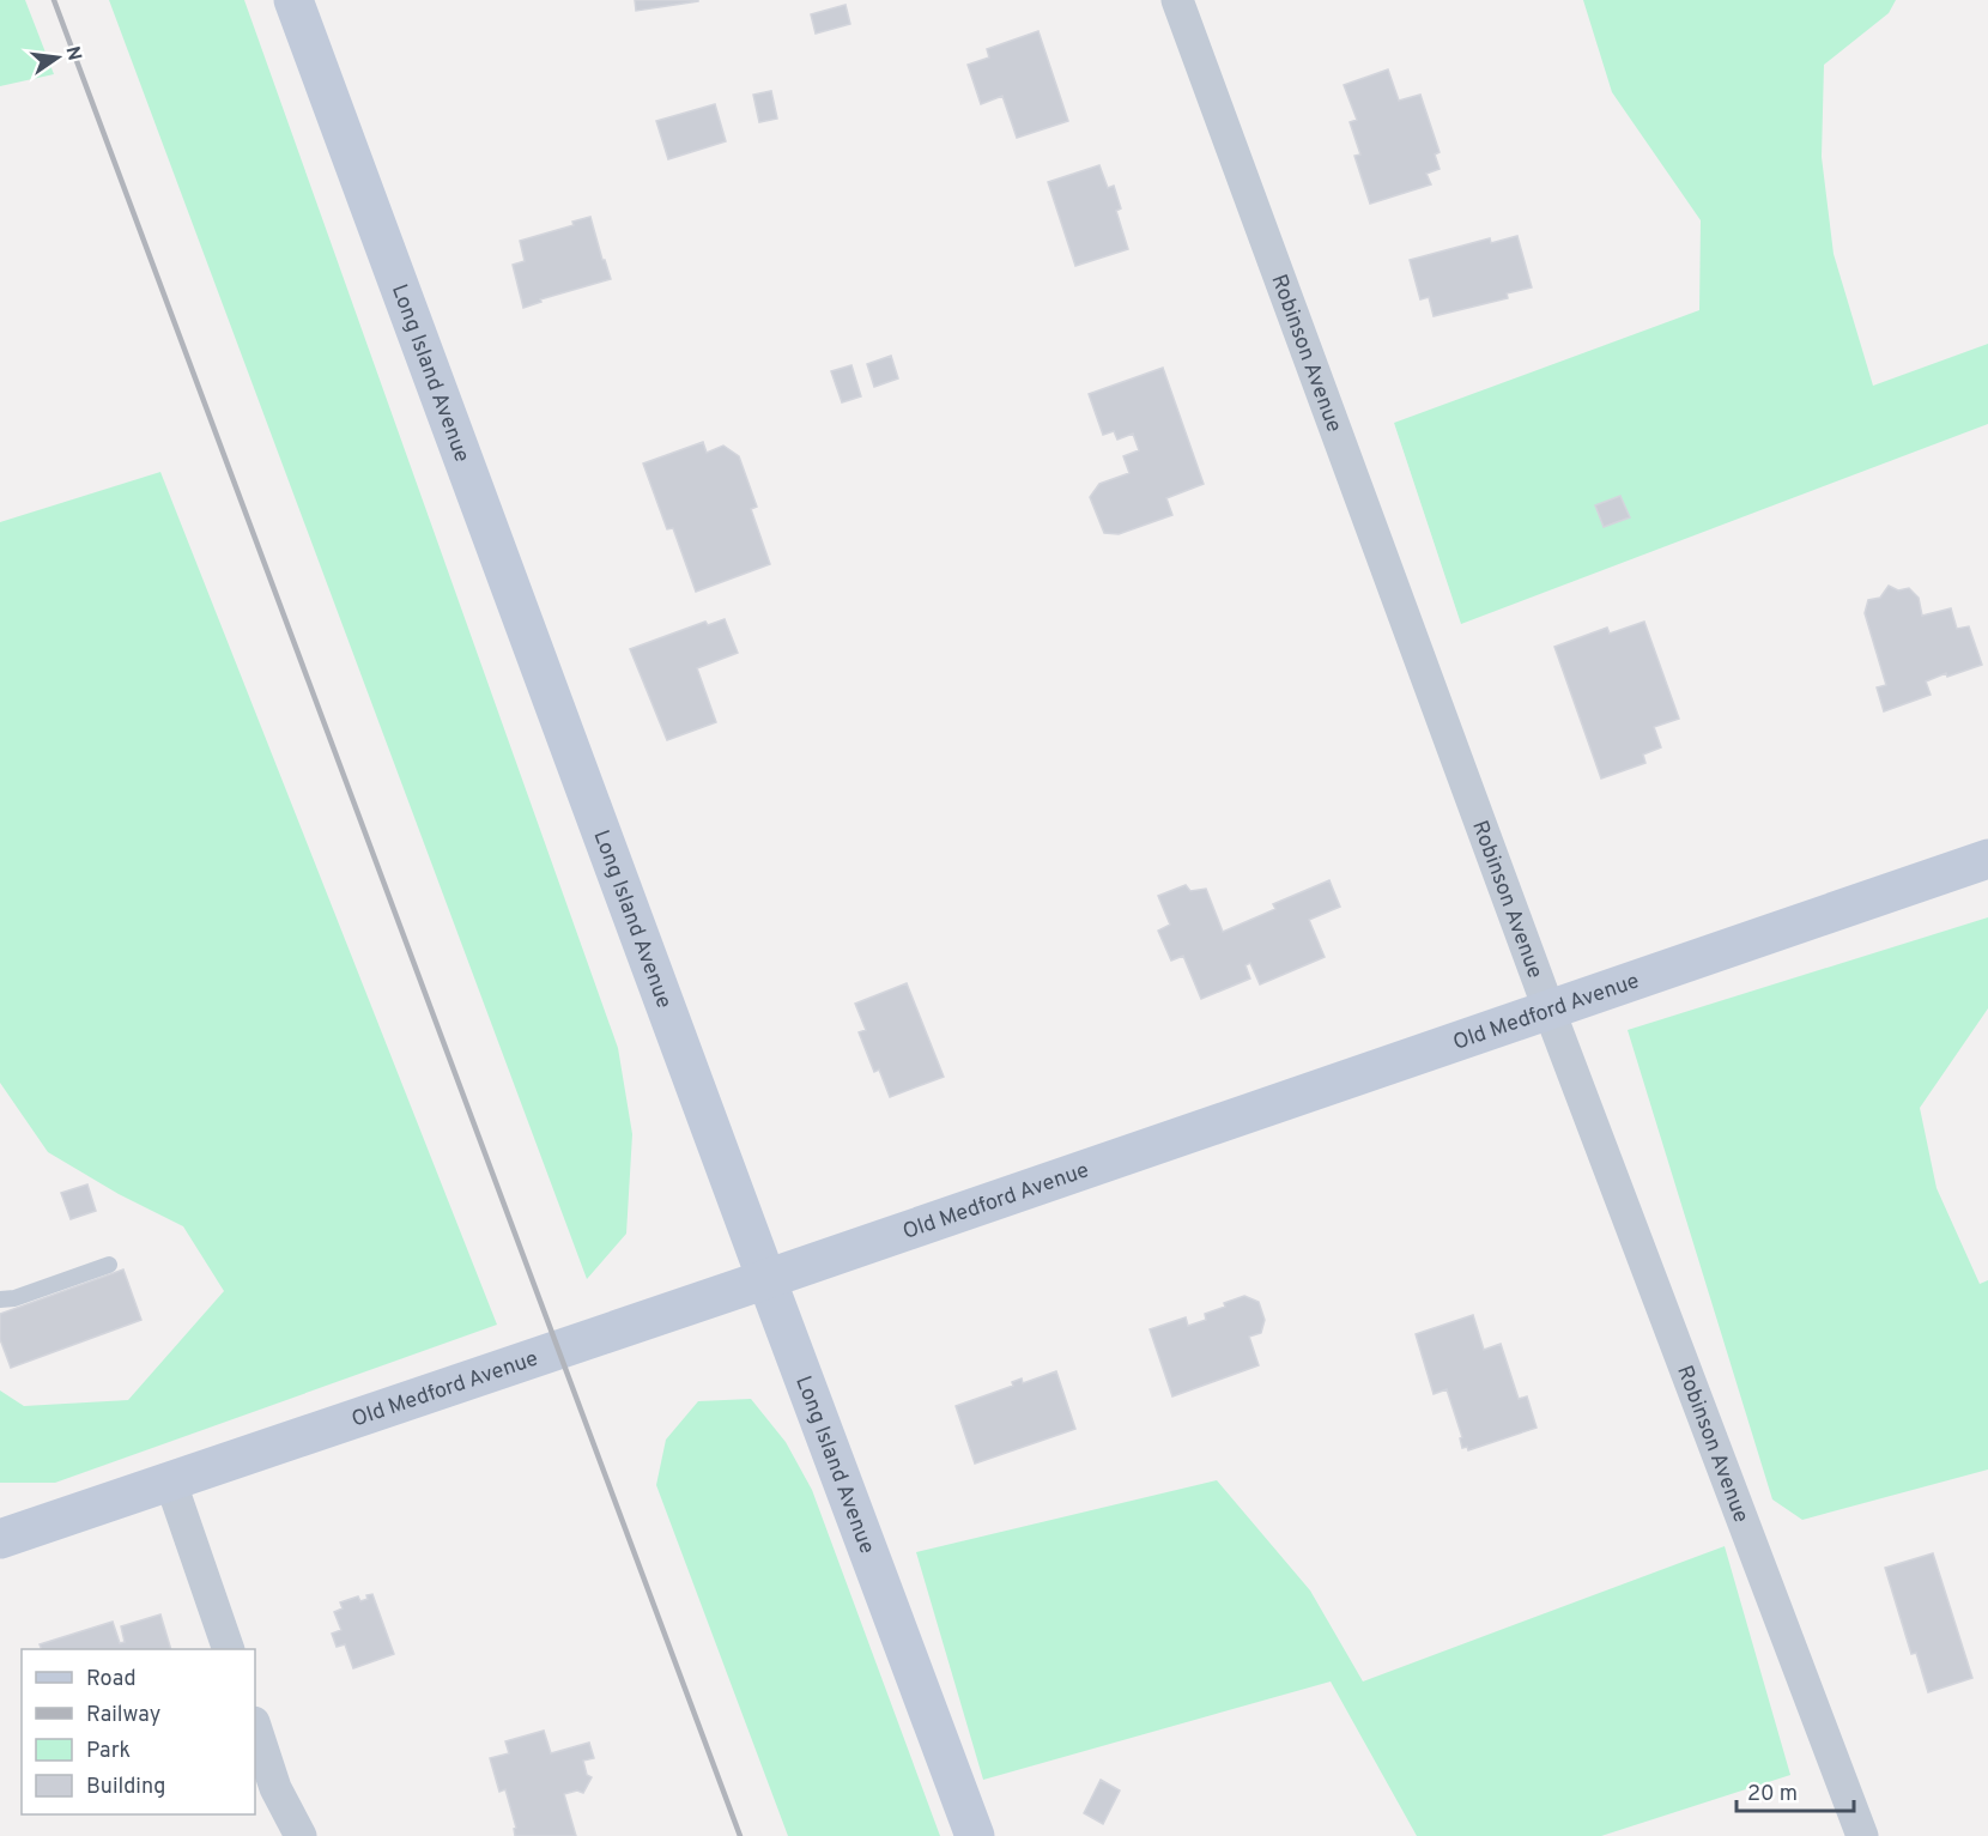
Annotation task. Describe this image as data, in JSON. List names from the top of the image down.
{
  "streets": {
    "street": ["Robinson Avenue", "Long Island Avenue", "Old Medford Avenue"]
  },
  "crossings": [
    ["Robinson Avenue", "Old Medford Avenue"],
    ["Long Island Avenue", "Old Medford Avenue"]
  ],
  "legend": [
    "Road",
    "Railway",
    "Park",
    "Building"
  ],
  "scale_bar": "20 m",
  "north": "right"
}
